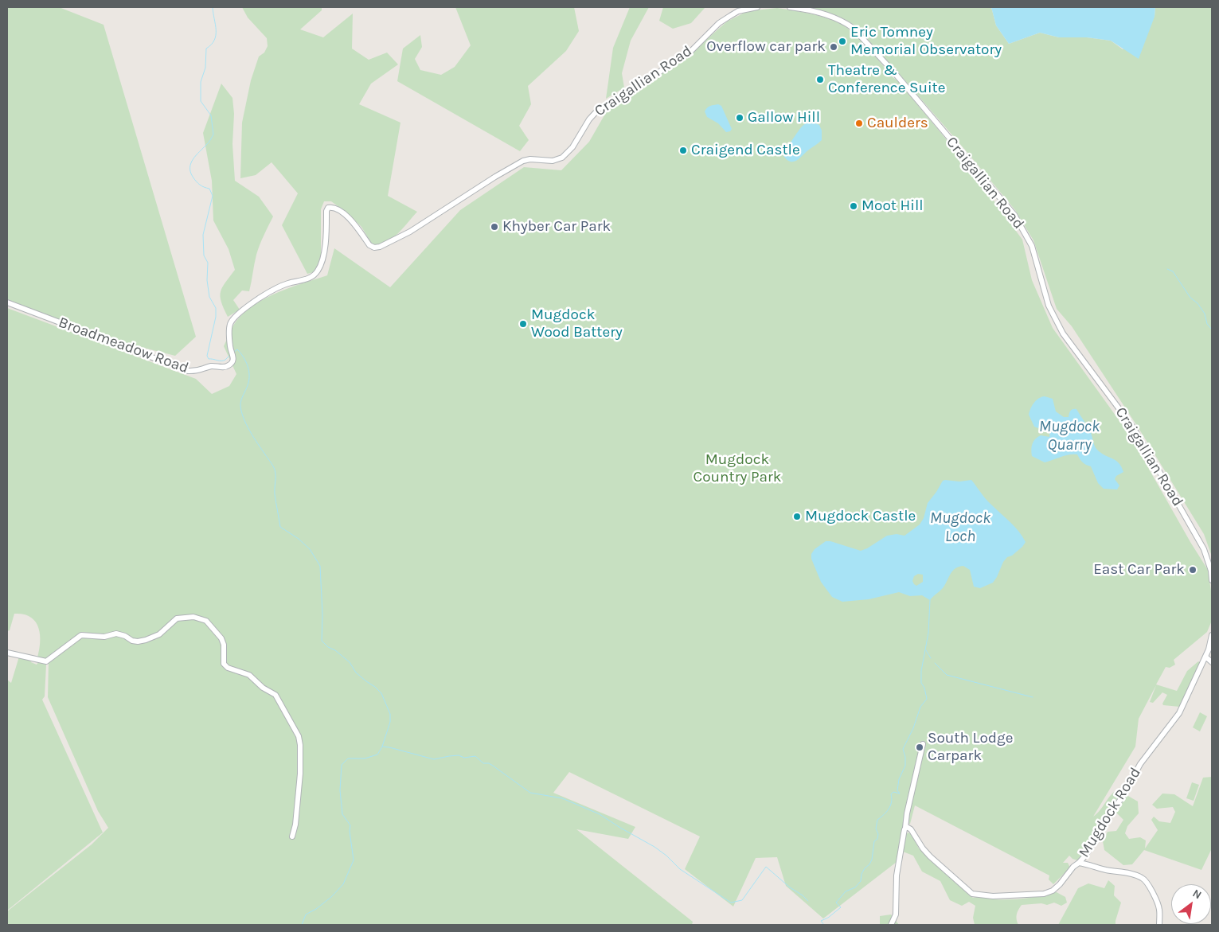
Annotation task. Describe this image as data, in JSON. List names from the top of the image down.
{
  "streets": {
    "street": ["Craigallian Road", "Broadmeadow Road", "Mugdock Road"]
  },
  "crossings": [
    ["Craigallian Road", "Broadmeadow Road"]
  ],
  "water": ["Mugdock Quarry", "Mugdock Loch"],
  "parks": ["Mugdock Country Park"],
  "places": [
    "Eric Tomney Memorial Observatory",
    "Overflow car park",
    "Theatre & Conference Suite",
    "Gallow Hill",
    "Caulders",
    "Craigend Castle",
    "Moot Hill",
    "Khyber Car Park",
    "Mugdock Wood Battery",
    "Mugdock Castle",
    "East Car Park",
    "South Lodge Carpark"
  ],
  "north": "top right"
}
